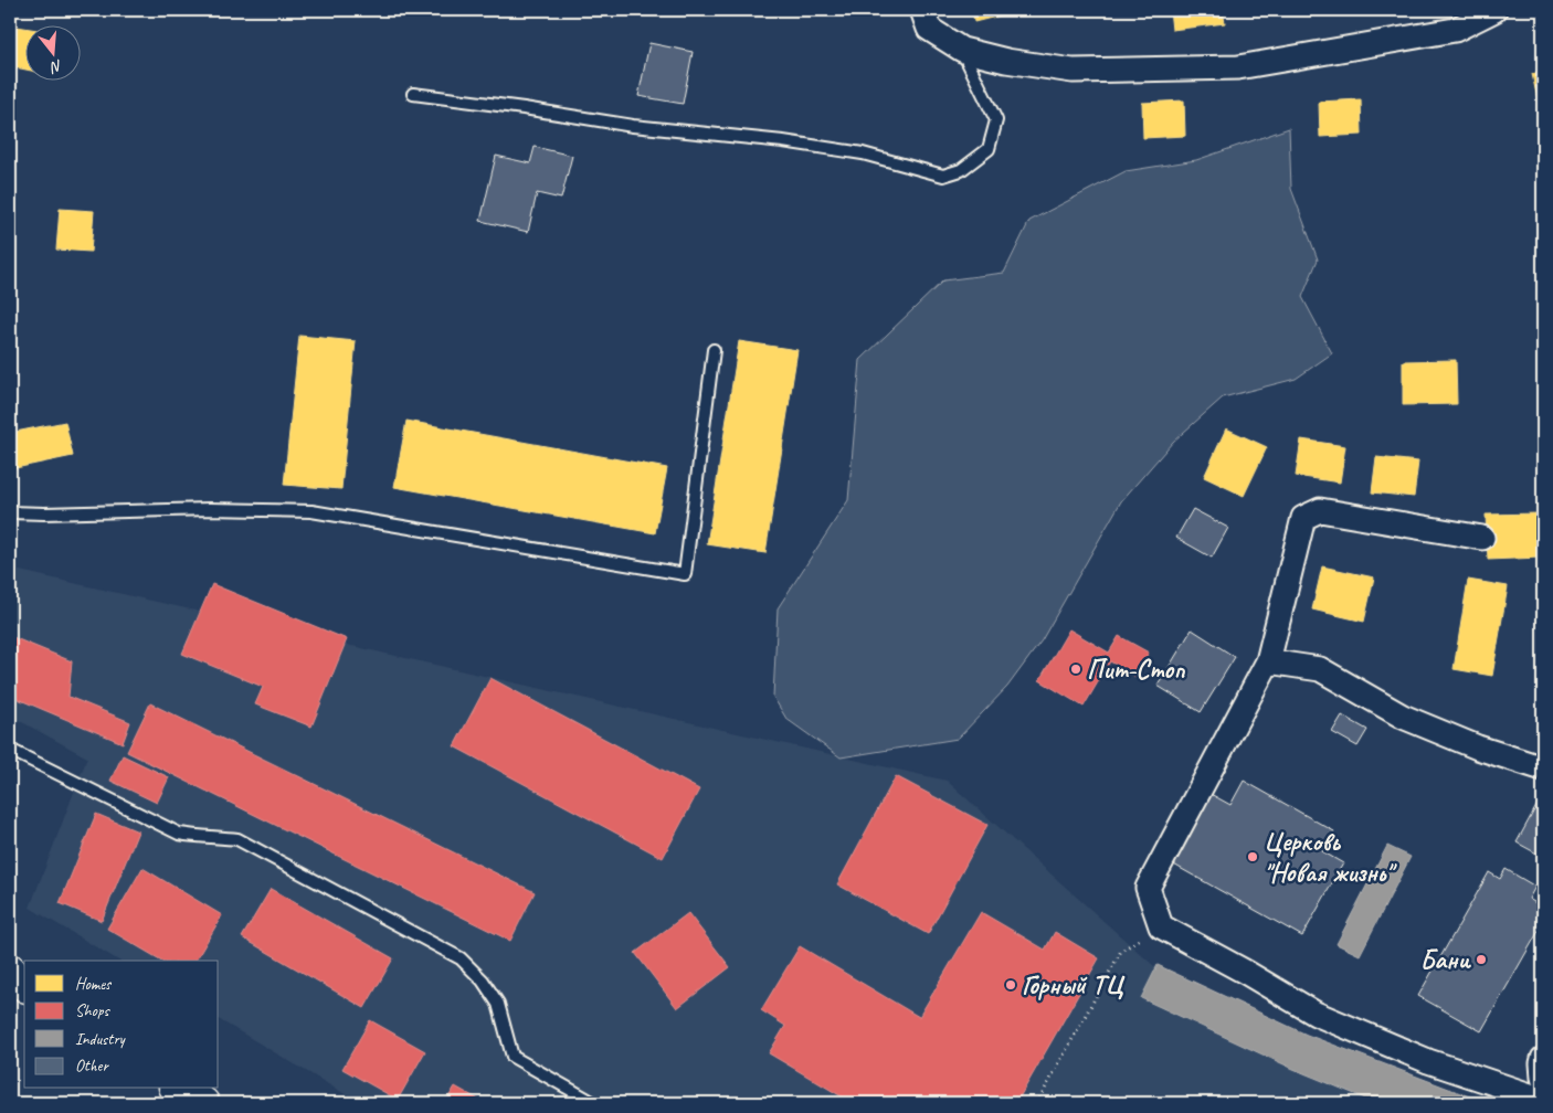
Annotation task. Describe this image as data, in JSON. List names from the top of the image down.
{
  "places": [
    "Пит-Стоп",
    "Церковь \"Новая жизнь\"",
    "Бани",
    "Горный ТЦ"
  ],
  "legend": [
    "Homes",
    "Shops",
    "Industry",
    "Other"
  ],
  "north": "bottom"
}
